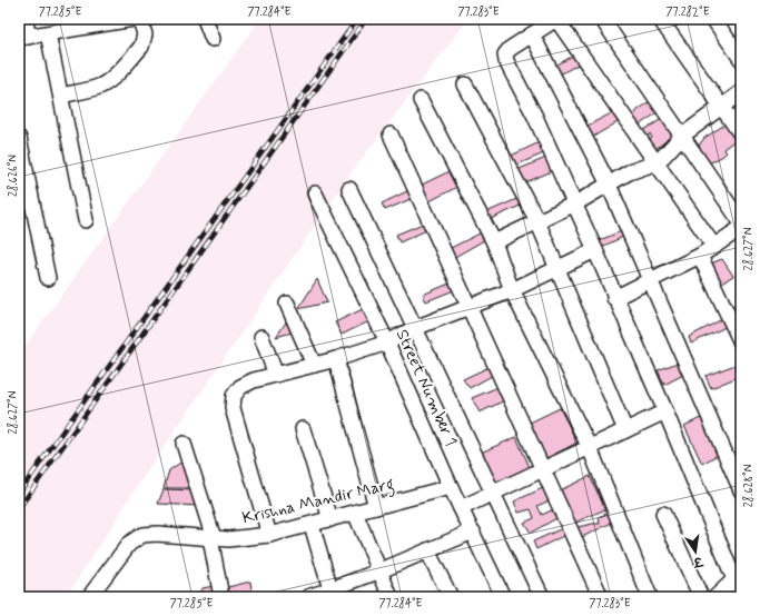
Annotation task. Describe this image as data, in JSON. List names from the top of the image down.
{
  "streets": {
    "street": ["Street Number 1", "Krishna Mandir Marg"]
  },
  "crossings": [
    ["Street Number 1", "Krishna Mandir Marg"]
  ],
  "north": "bottom",
  "coordinates": [
    "77.285°E",
    "77.284°E",
    "77.283°E",
    "77.282°E",
    "28.626°N",
    "28.627°N",
    "28.628°N"
  ]
}
